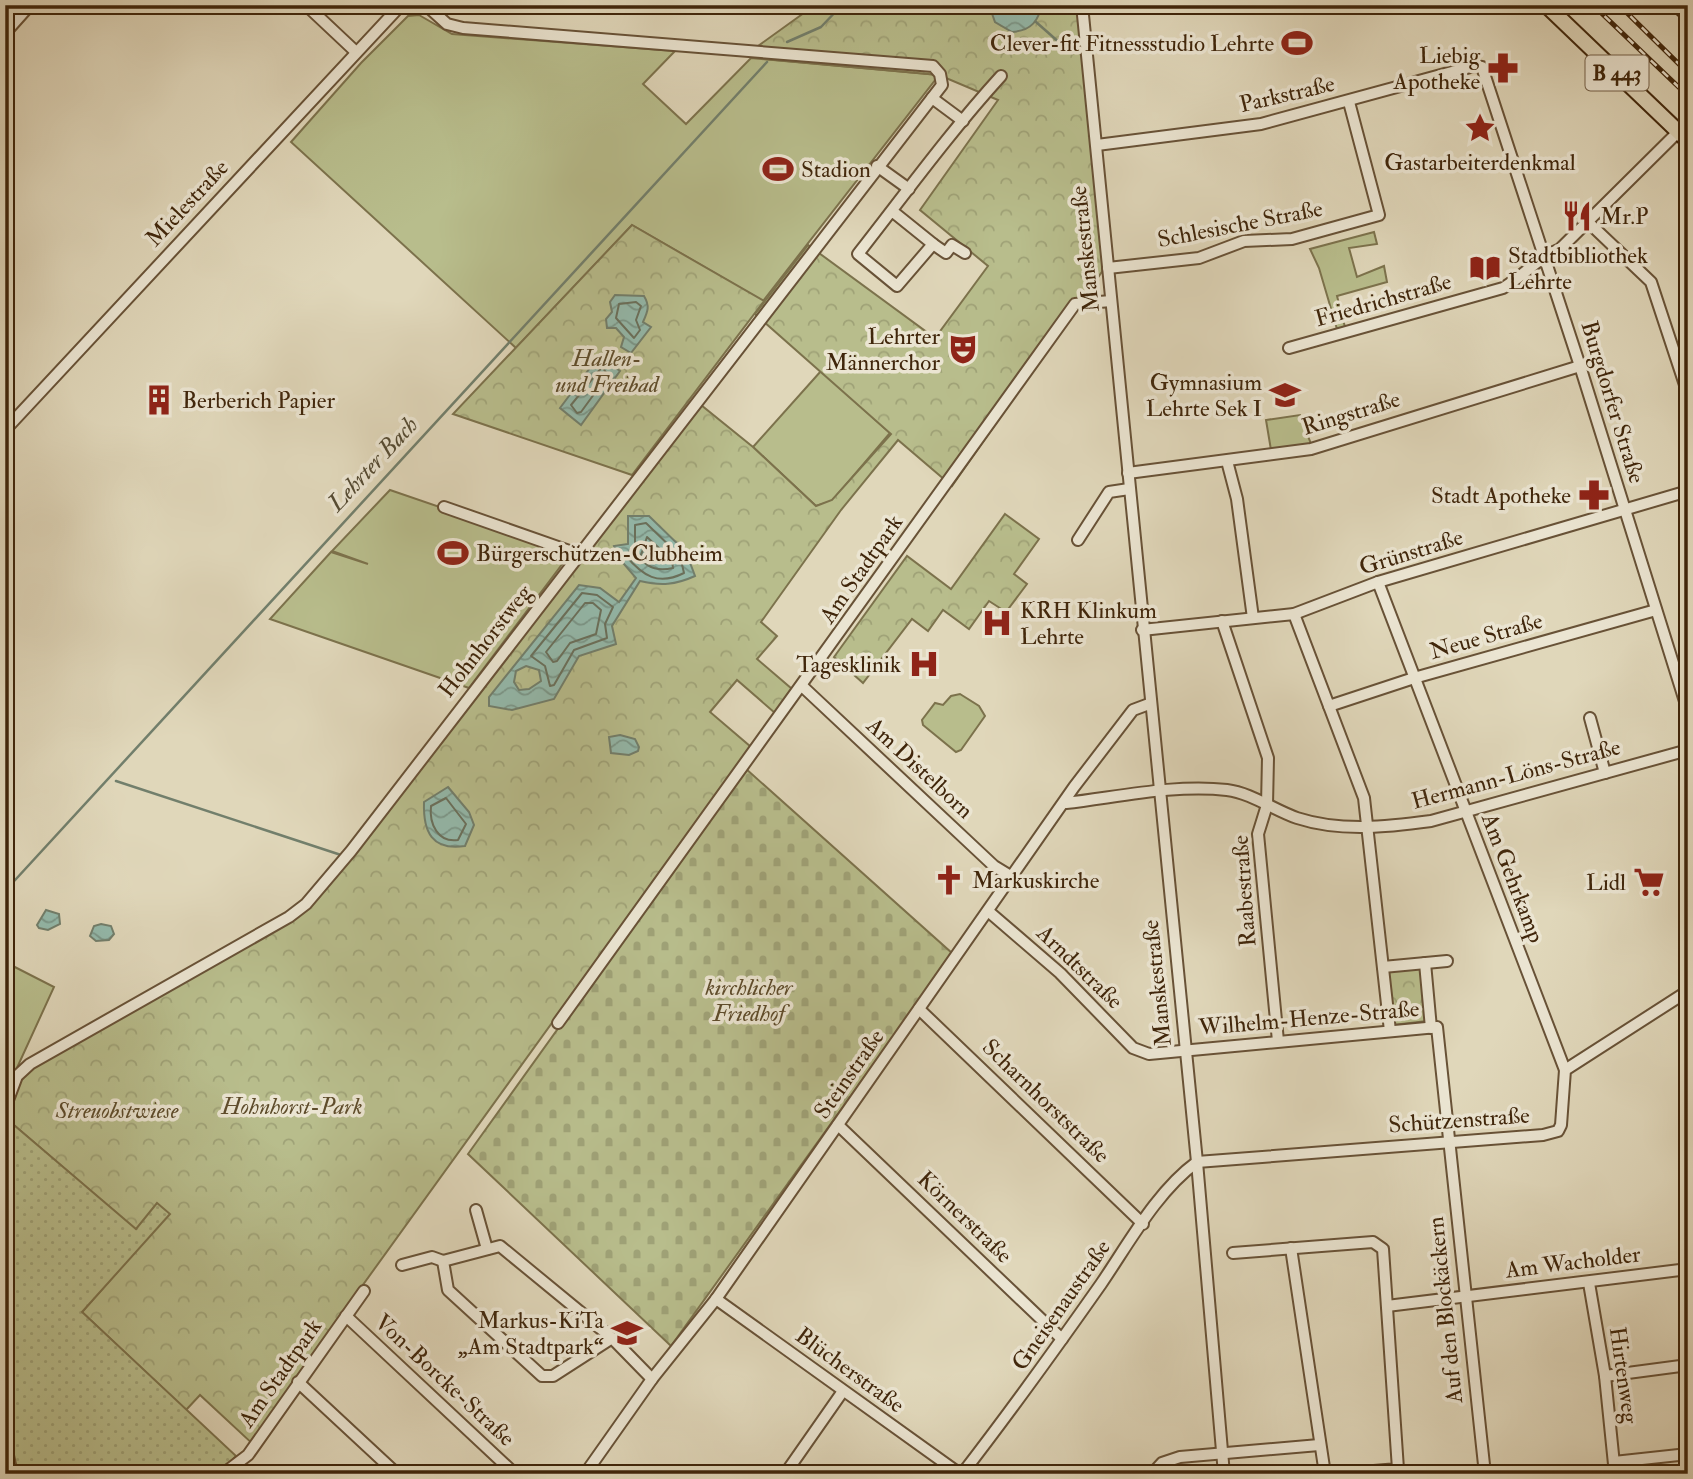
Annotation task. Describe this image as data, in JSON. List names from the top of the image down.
{
  "streets": {
    "main road": ["B 443"],
    "street": [
      "Parkstraße",
      "Mielestraße",
      "Schlesische Straße",
      "Manskestraße",
      "Friedrichstraße",
      "Burgdorfer Straße",
      "Ringstraße",
      "Grünstraße",
      "Am Stadtpark",
      "Neue Straße",
      "Hohnhorstweg",
      "Am Distelborn",
      "Hermann-Löns-Straße",
      "Am Gehrkamp",
      "Raabestraße",
      "Arndtstraße",
      "Wilhelm-Henze-Straße",
      "Steinstraße",
      "Scharnhorststraße",
      "Schützenstraße",
      "Körnerstraße",
      "Am Wacholder",
      "Gneisenaustraße",
      "Auf den Blockäckern",
      "Blücherstraße",
      "Hirtenweg",
      "Von-Borcke-Straße"
    ]
  },
  "crossings": [
    ["B 443", "Friedrichstraße"],
    ["Parkstraße", "Schlesische Straße"],
    ["Parkstraße", "Manskestraße"],
    ["Parkstraße", "Burgdorfer Straße"],
    ["Schlesische Straße", "Manskestraße"],
    ["Manskestraße", "Ringstraße"],
    ["Manskestraße", "Grünstraße"],
    ["Manskestraße", "Am Stadtpark"],
    ["Manskestraße", "Hermann-Löns-Straße"],
    ["Manskestraße", "Arndtstraße"],
    ["Manskestraße", "Wilhelm-Henze-Straße"],
    ["Manskestraße", "Steinstraße"],
    ["Manskestraße", "Schützenstraße"],
    ["Manskestraße", "Gneisenaustraße"],
    ["Friedrichstraße", "Burgdorfer Straße"],
    ["Burgdorfer Straße", "Ringstraße"],
    ["Burgdorfer Straße", "Grünstraße"],
    ["Burgdorfer Straße", "Neue Straße"],
    ["Grünstraße", "Am Gehrkamp"],
    ["Grünstraße", "Raabestraße"],
    ["Am Stadtpark", "Am Distelborn"],
    ["Am Stadtpark", "Von-Borcke-Straße"],
    ["Neue Straße", "Am Gehrkamp"],
    ["Am Distelborn", "Steinstraße"],
    ["Hermann-Löns-Straße", "Am Gehrkamp"],
    ["Hermann-Löns-Straße", "Raabestraße"],
    ["Hermann-Löns-Straße", "Steinstraße"],
    ["Am Gehrkamp", "Schützenstraße"],
    ["Raabestraße", "Wilhelm-Henze-Straße"],
    ["Arndtstraße", "Wilhelm-Henze-Straße"],
    ["Arndtstraße", "Steinstraße"],
    ["Wilhelm-Henze-Straße", "Auf den Blockäckern"],
    ["Steinstraße", "Scharnhorststraße"],
    ["Steinstraße", "Körnerstraße"],
    ["Steinstraße", "Blücherstraße"],
    ["Scharnhorststraße", "Gneisenaustraße"],
    ["Schützenstraße", "Gneisenaustraße"],
    ["Schützenstraße", "Auf den Blockäckern"],
    ["Körnerstraße", "Gneisenaustraße"],
    ["Am Wacholder", "Auf den Blockäckern"],
    ["Am Wacholder", "Hirtenweg"],
    ["Gneisenaustraße", "Blücherstraße"]
  ],
  "water": ["Lehrter Bach"],
  "parks": [
    "Hallen- und Freibad",
    "kirchlicher Friedhof",
    "Hohnhorst-Park",
    "Streuobstwiese"
  ],
  "places": {
    "sports": ["Clever-fit Fitnessstudio Lehrte", "Stadion", "Bürgerschützen-Clubheim"],
    "pharmacy": ["Liebig Apotheke", "Stadt Apotheke"],
    "place": ["Gastarbeiterdenkmal"],
    "restaurant": ["Mr.P"],
    "library": ["Stadtbibliothek Lehrte"],
    "theatre": ["Lehrter Männerchor"],
    "school or university": ["Gymnasium Lehrte Sek I", "Markus-KiTa „Am Stadtpark“"],
    "building": ["Berberich Papier"],
    "hospital": ["KRH Klinkum Lehrte", "Tagesklinik"],
    "church": ["Markuskirche"],
    "supermarket": ["Lidl"]
  }
}
